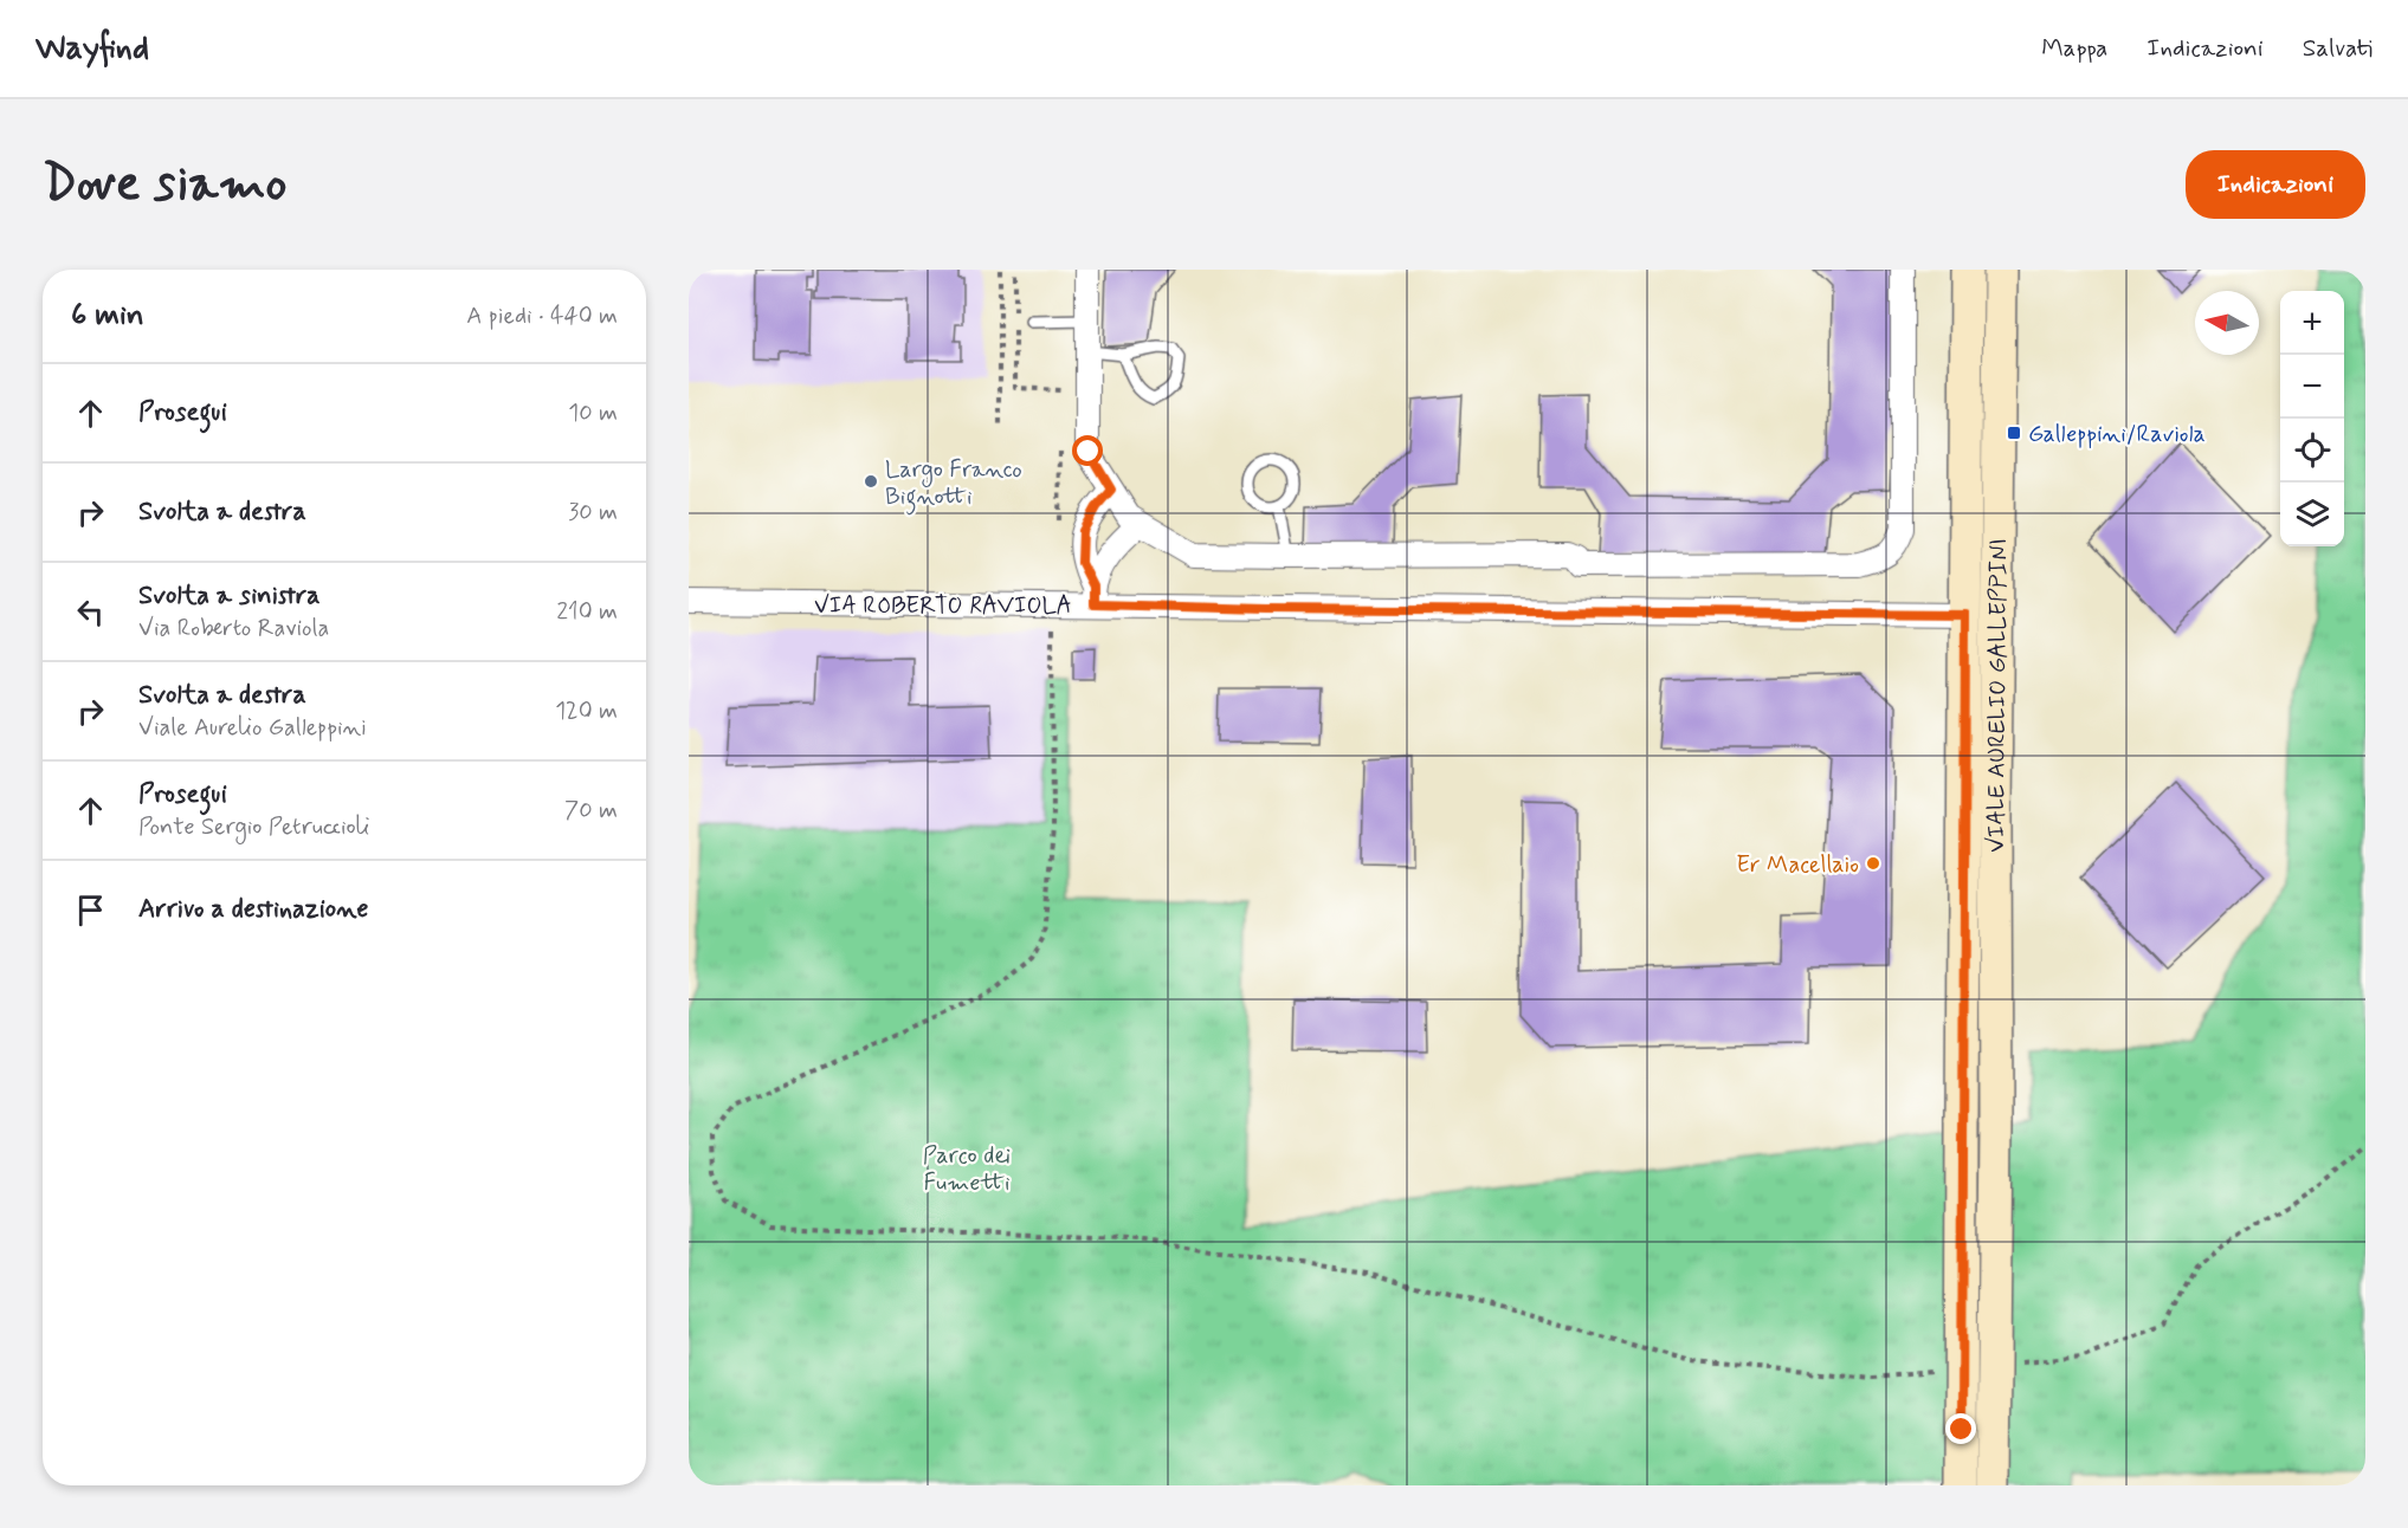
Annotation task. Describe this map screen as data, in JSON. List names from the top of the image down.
{
  "streets": {
    "street": ["VIA ROBERTO RAVIOLA", "VIALE AURELIO GALLEPPINI"]
  },
  "crossings": [
    ["VIA ROBERTO RAVIOLA", "VIALE AURELIO GALLEPPINI"]
  ],
  "parks": ["Parco dei Fumetti"],
  "places": {
    "transit": ["Galleppini/Raviola"],
    "other": ["Largo Franco Bignotti", "Er Macellaio"]
  },
  "north": "left",
  "page": {
    "header": "Wayfind",
    "nav": ["Mappa", "Indicazioni", "Salvati"],
    "buttons": "Indicazioni",
    "title": "Dove siamo",
    "heading": ["6 min", "A piedi · 440 m"],
    "map_buttons": ["+", "−"],
    "list": [
      ["Prosegui", "10 m"],
      ["Svolta a destra", "30 m"],
      ["Svolta a sinistra", "Via Roberto Raviola", "210 m"],
      ["Svolta a destra", "Viale Aurelio Galleppini", "120 m"],
      ["Prosegui", "Ponte Sergio Petruccioli", "70 m"],
      "Arrivo a destinazione"
    ]
  }
}
